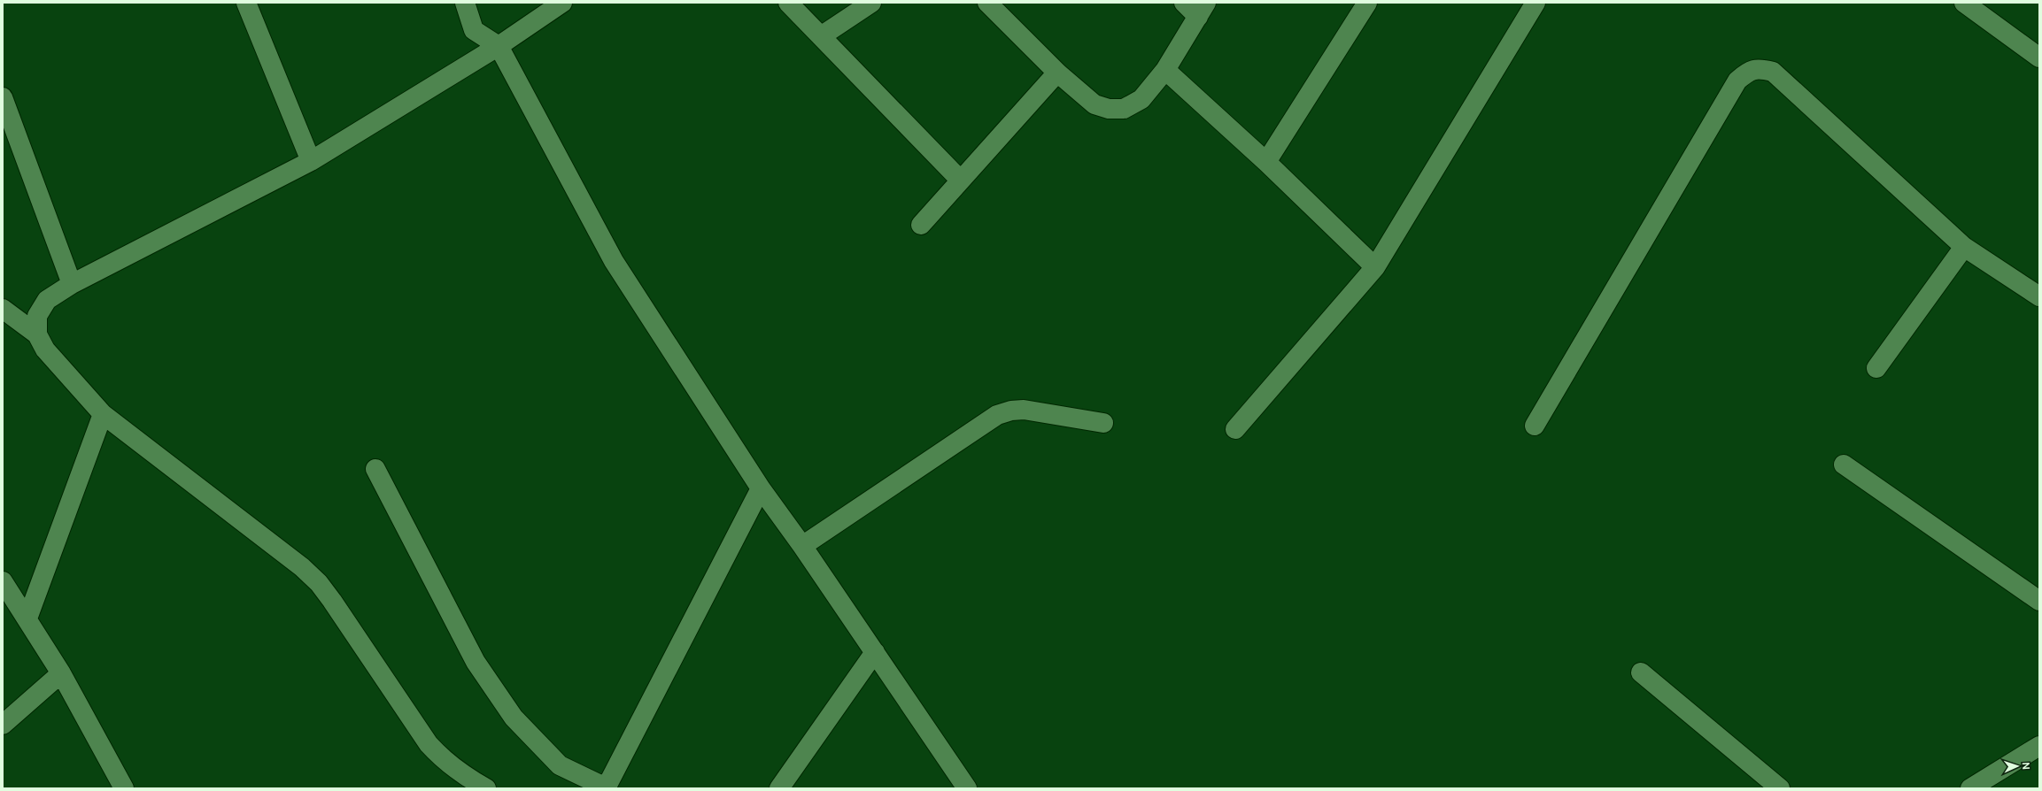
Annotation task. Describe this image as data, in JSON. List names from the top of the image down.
{
  "north": "right"
}
